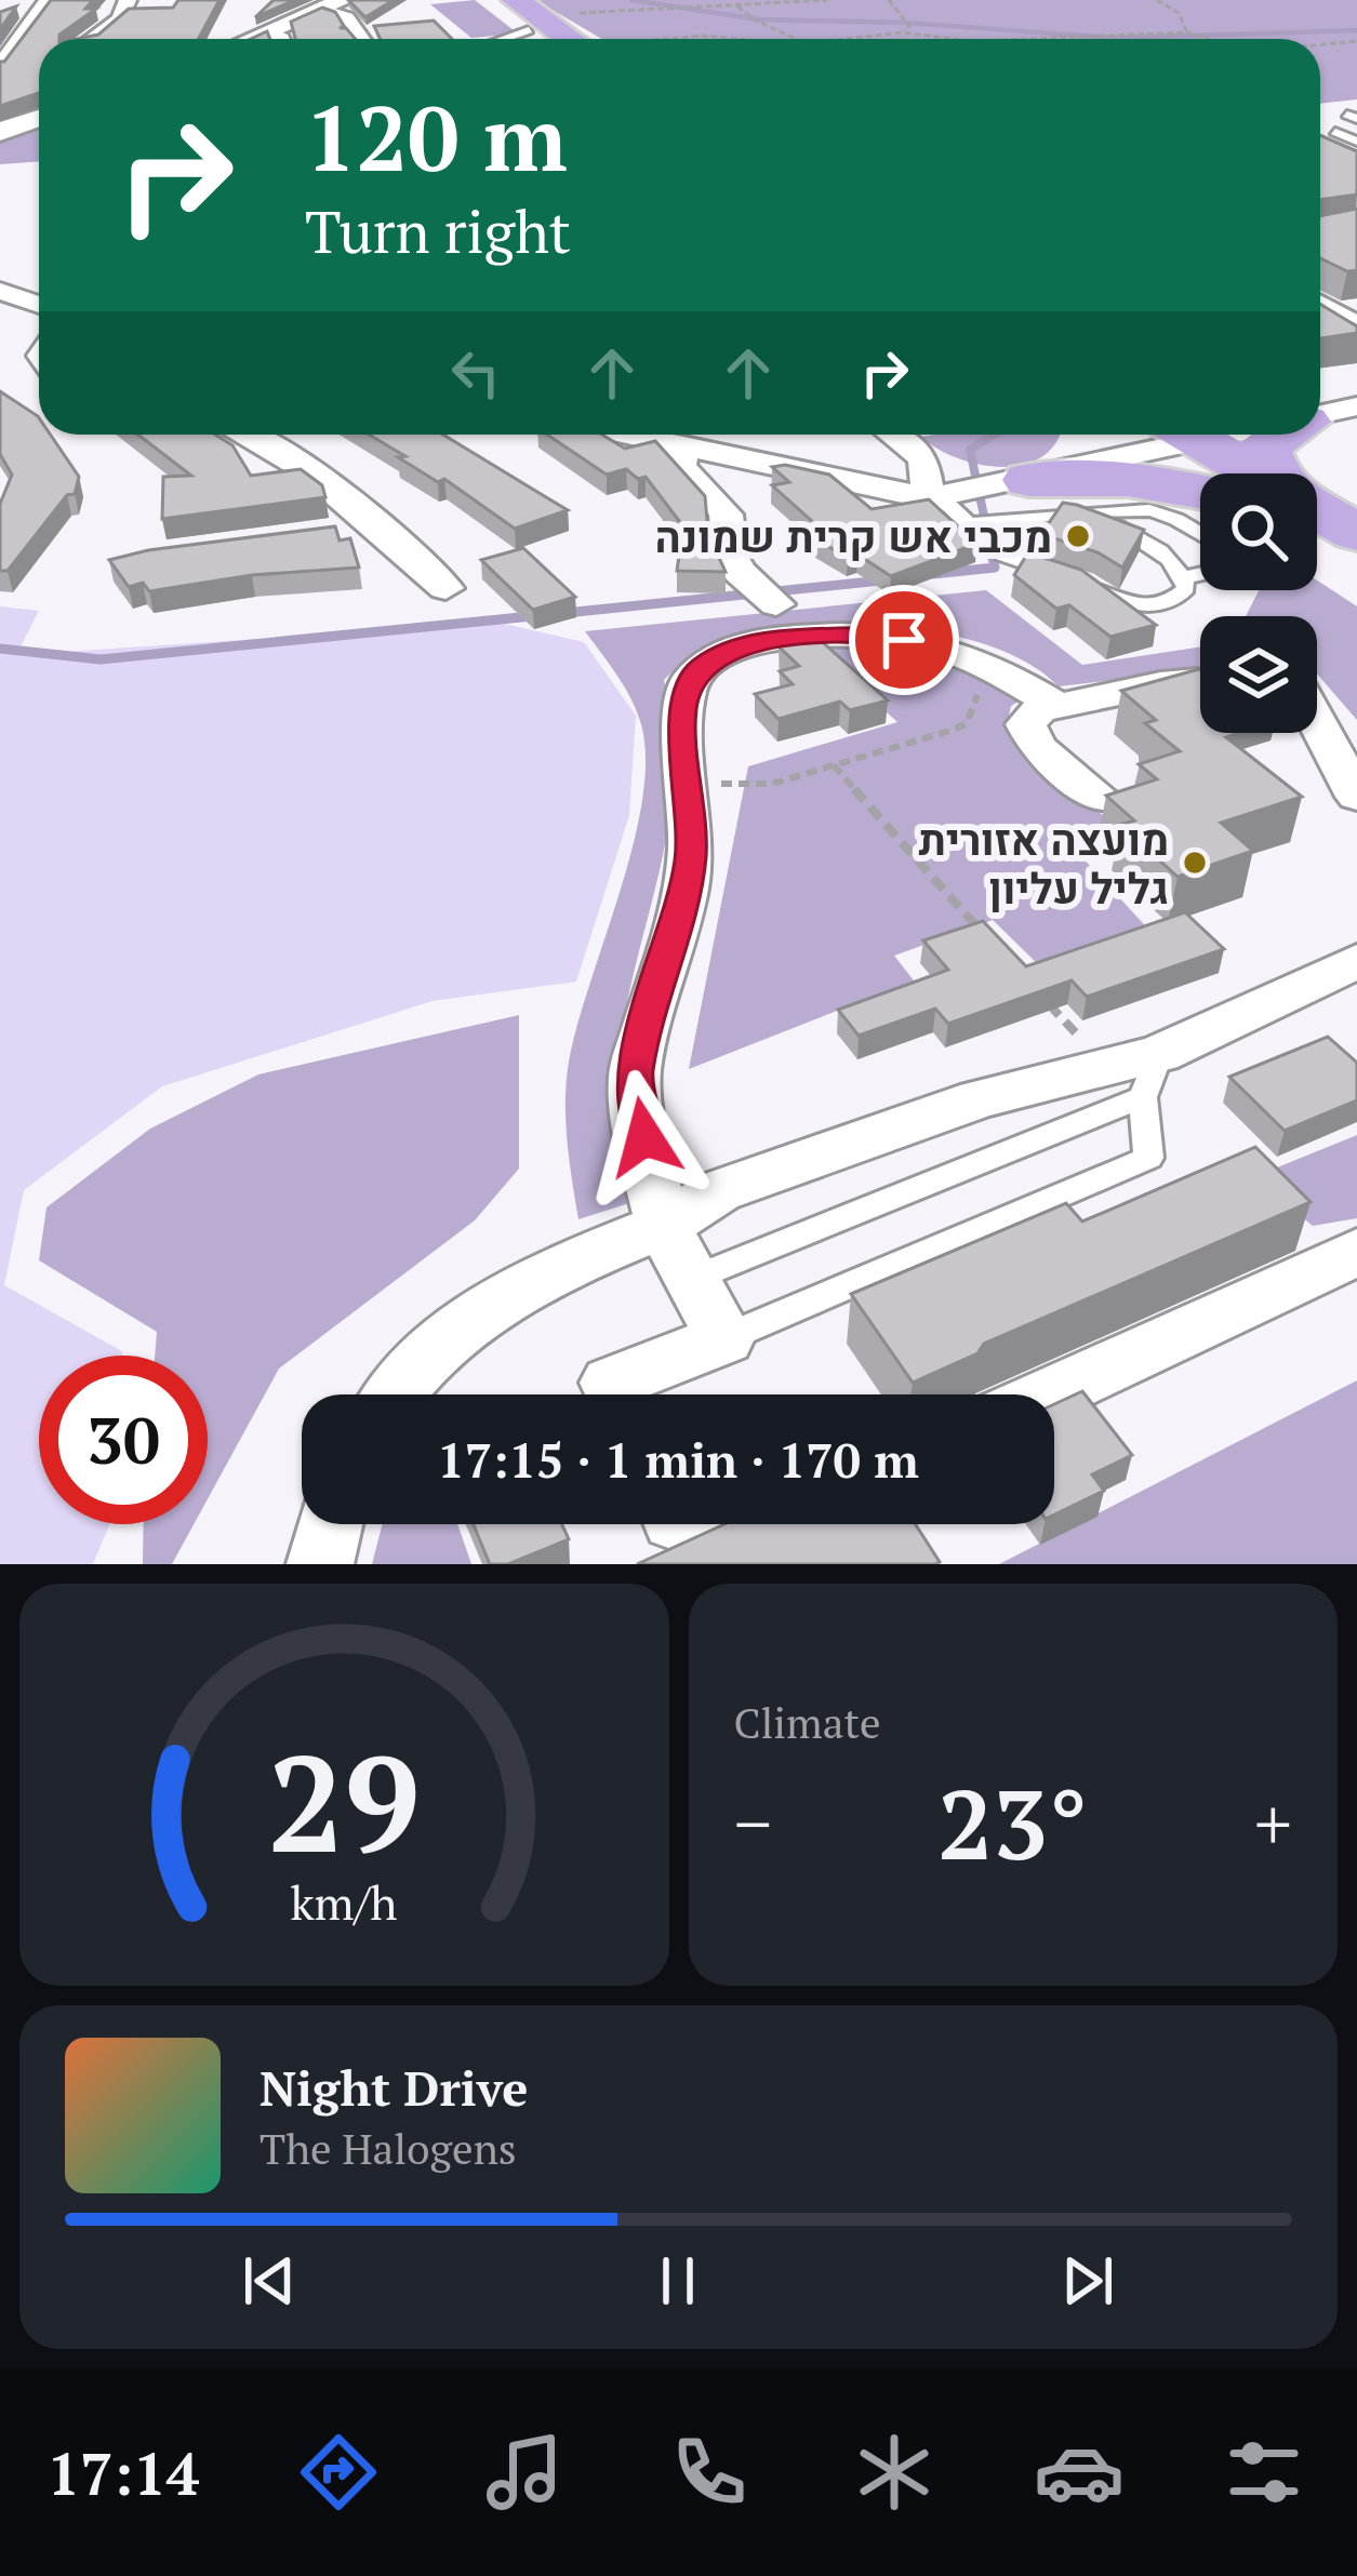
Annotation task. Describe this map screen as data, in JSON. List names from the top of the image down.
{
  "places": ["מכבי אש קרית שמונה", "מועצה אזורית גליל עליון"],
  "page": {
    "turn": ["120 m", "Turn right"],
    "limit": "30",
    "trip": "17:15 · 1 min · 170 m",
    "tile": "Climate",
    "heat": ["−", "23°", "+"],
    "song": ["Night Drive", "The Halogens"],
    "tabs": "17:14",
    "gauge": ["29", "km/h"]
  }
}
